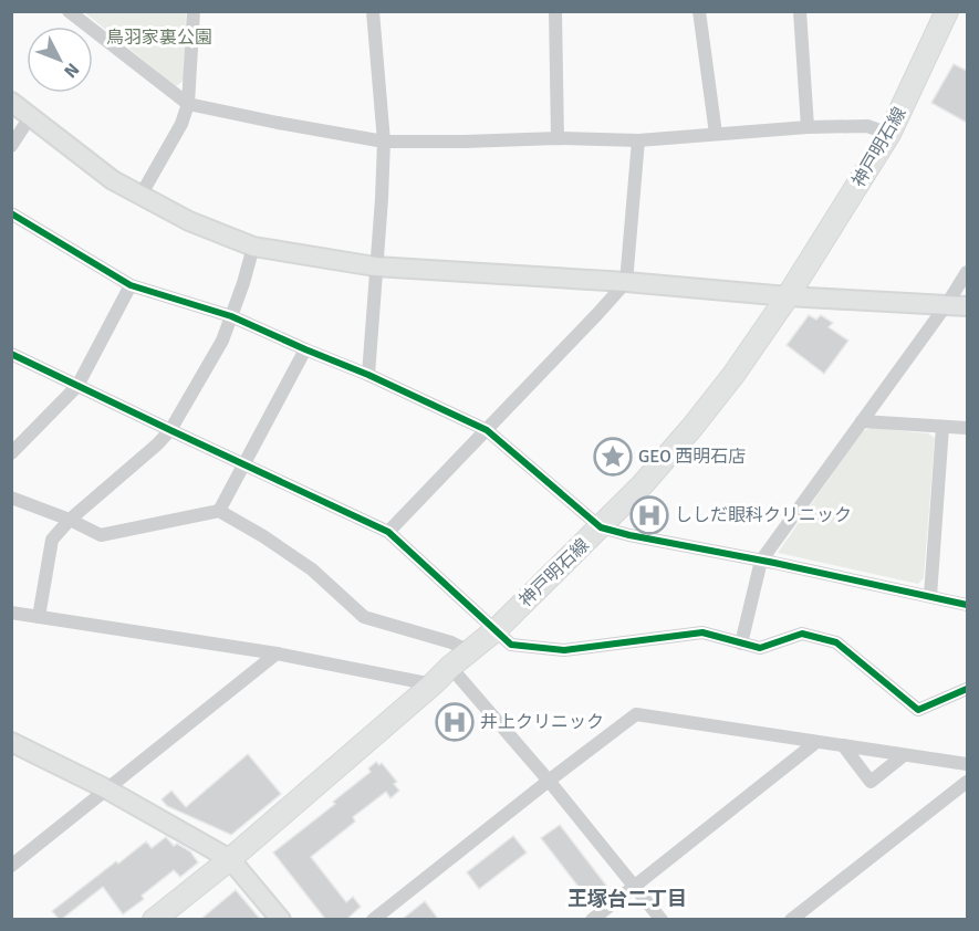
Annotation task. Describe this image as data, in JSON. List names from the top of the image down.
{
  "streets": {
    "main road": ["神戸明石線"]
  },
  "districts": ["王塚台二丁目"],
  "parks": ["鳥羽家裏公園"],
  "places": {
    "place": ["GEO 西明石店"],
    "hospital": ["ししだ眼科クリニック", "井上クリニック"]
  },
  "north": "bottom right"
}
